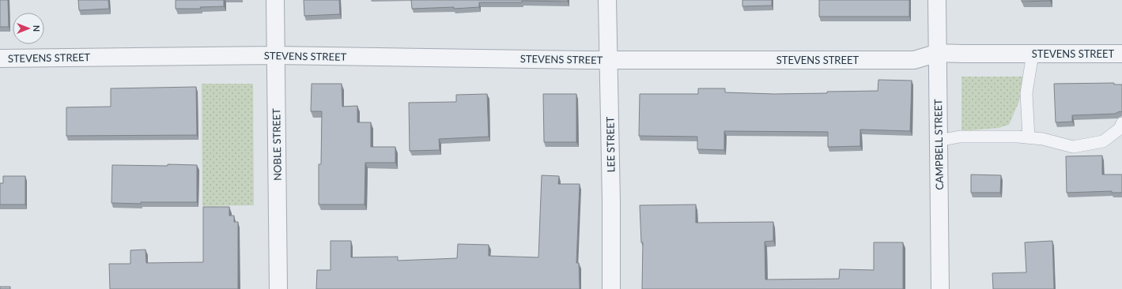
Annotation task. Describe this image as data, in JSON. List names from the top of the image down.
{
  "streets": {
    "street": [
      "STEVENS STREET",
      "NOBLE STREET",
      "LEE STREET",
      "CAMPBELL STREET"
    ]
  },
  "crossings": [
    ["STEVENS STREET", "NOBLE STREET"],
    ["STEVENS STREET", "LEE STREET"],
    ["STEVENS STREET", "CAMPBELL STREET"]
  ],
  "north": "right"
}
